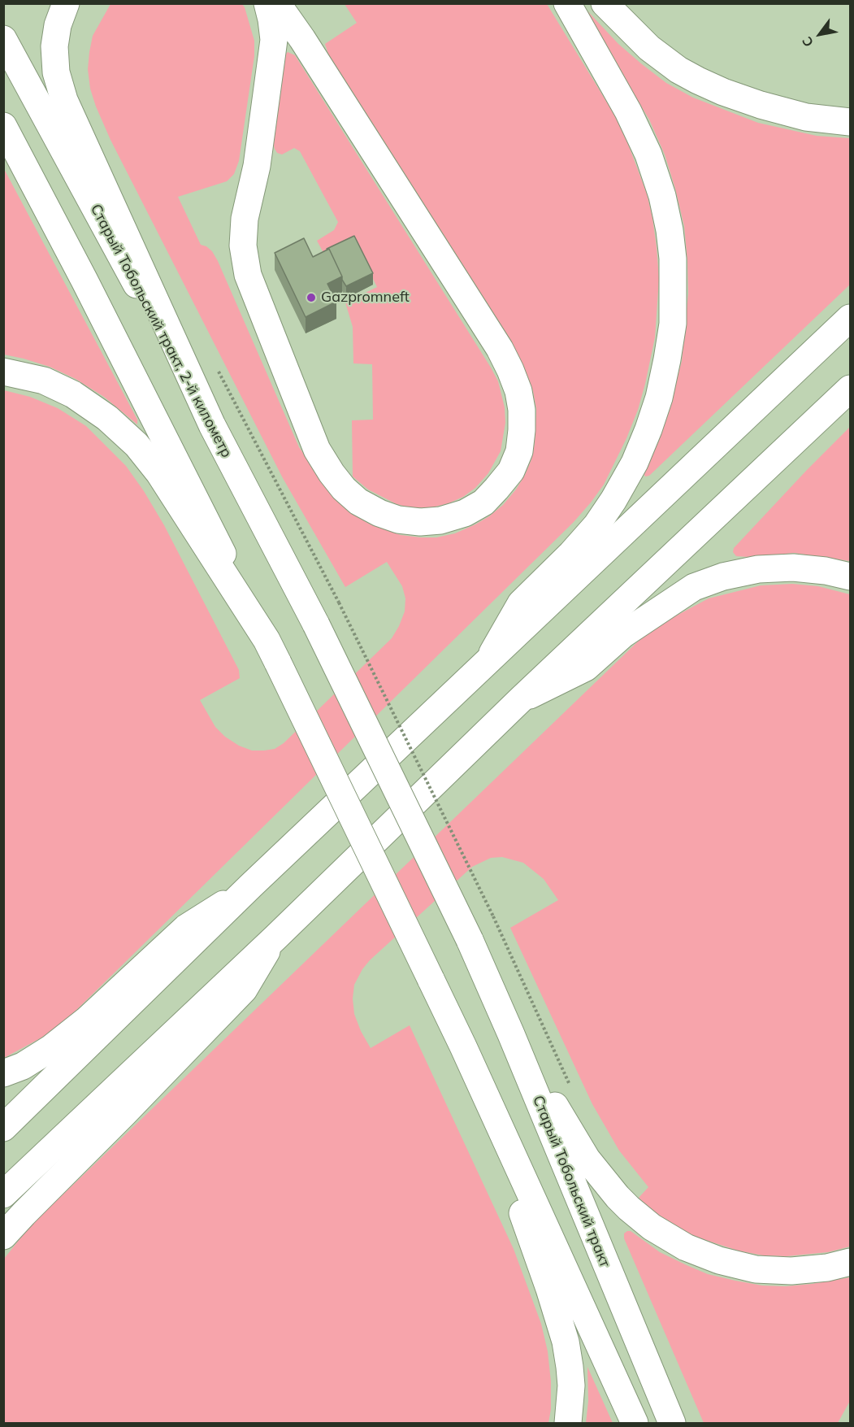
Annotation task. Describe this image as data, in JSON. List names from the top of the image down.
{
  "streets": {
    "main road": ["Старый Тобольский тракт, 2-й километр", "Старый Тобольский тракт"]
  },
  "crossings": [
    ["Старый Тобольский тракт, 2-й километр", "Старый Тобольский тракт"]
  ],
  "places": ["Gazpromneft"],
  "north": "bottom left"
}
